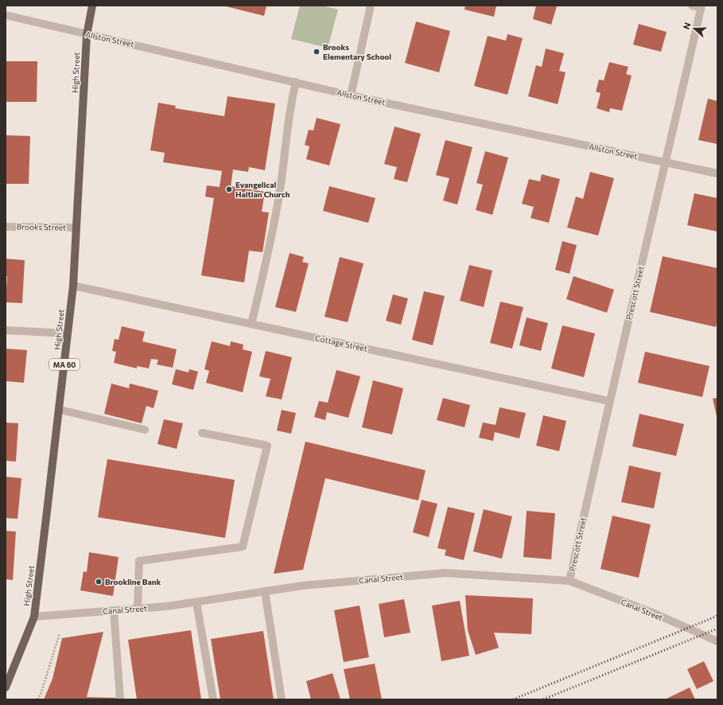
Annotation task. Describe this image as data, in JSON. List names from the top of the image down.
{
  "streets": {
    "main road": ["High Street", "MA 60"],
    "street": [
      "Allston Street",
      "Brooks Street",
      "Prescott Street",
      "Cottage Street",
      "Canal Street"
    ]
  },
  "crossings": [
    ["Allston Street", "High Street"],
    ["Allston Street", "Prescott Street"],
    ["High Street", "Brooks Street"],
    ["High Street", "Cottage Street"],
    ["High Street", "Canal Street"],
    ["Prescott Street", "Cottage Street"],
    ["Prescott Street", "Canal Street"]
  ],
  "places": ["Brooks Elementary School", "Evangelical Haitian Church", "Brookline Bank"],
  "north": "left"
}
